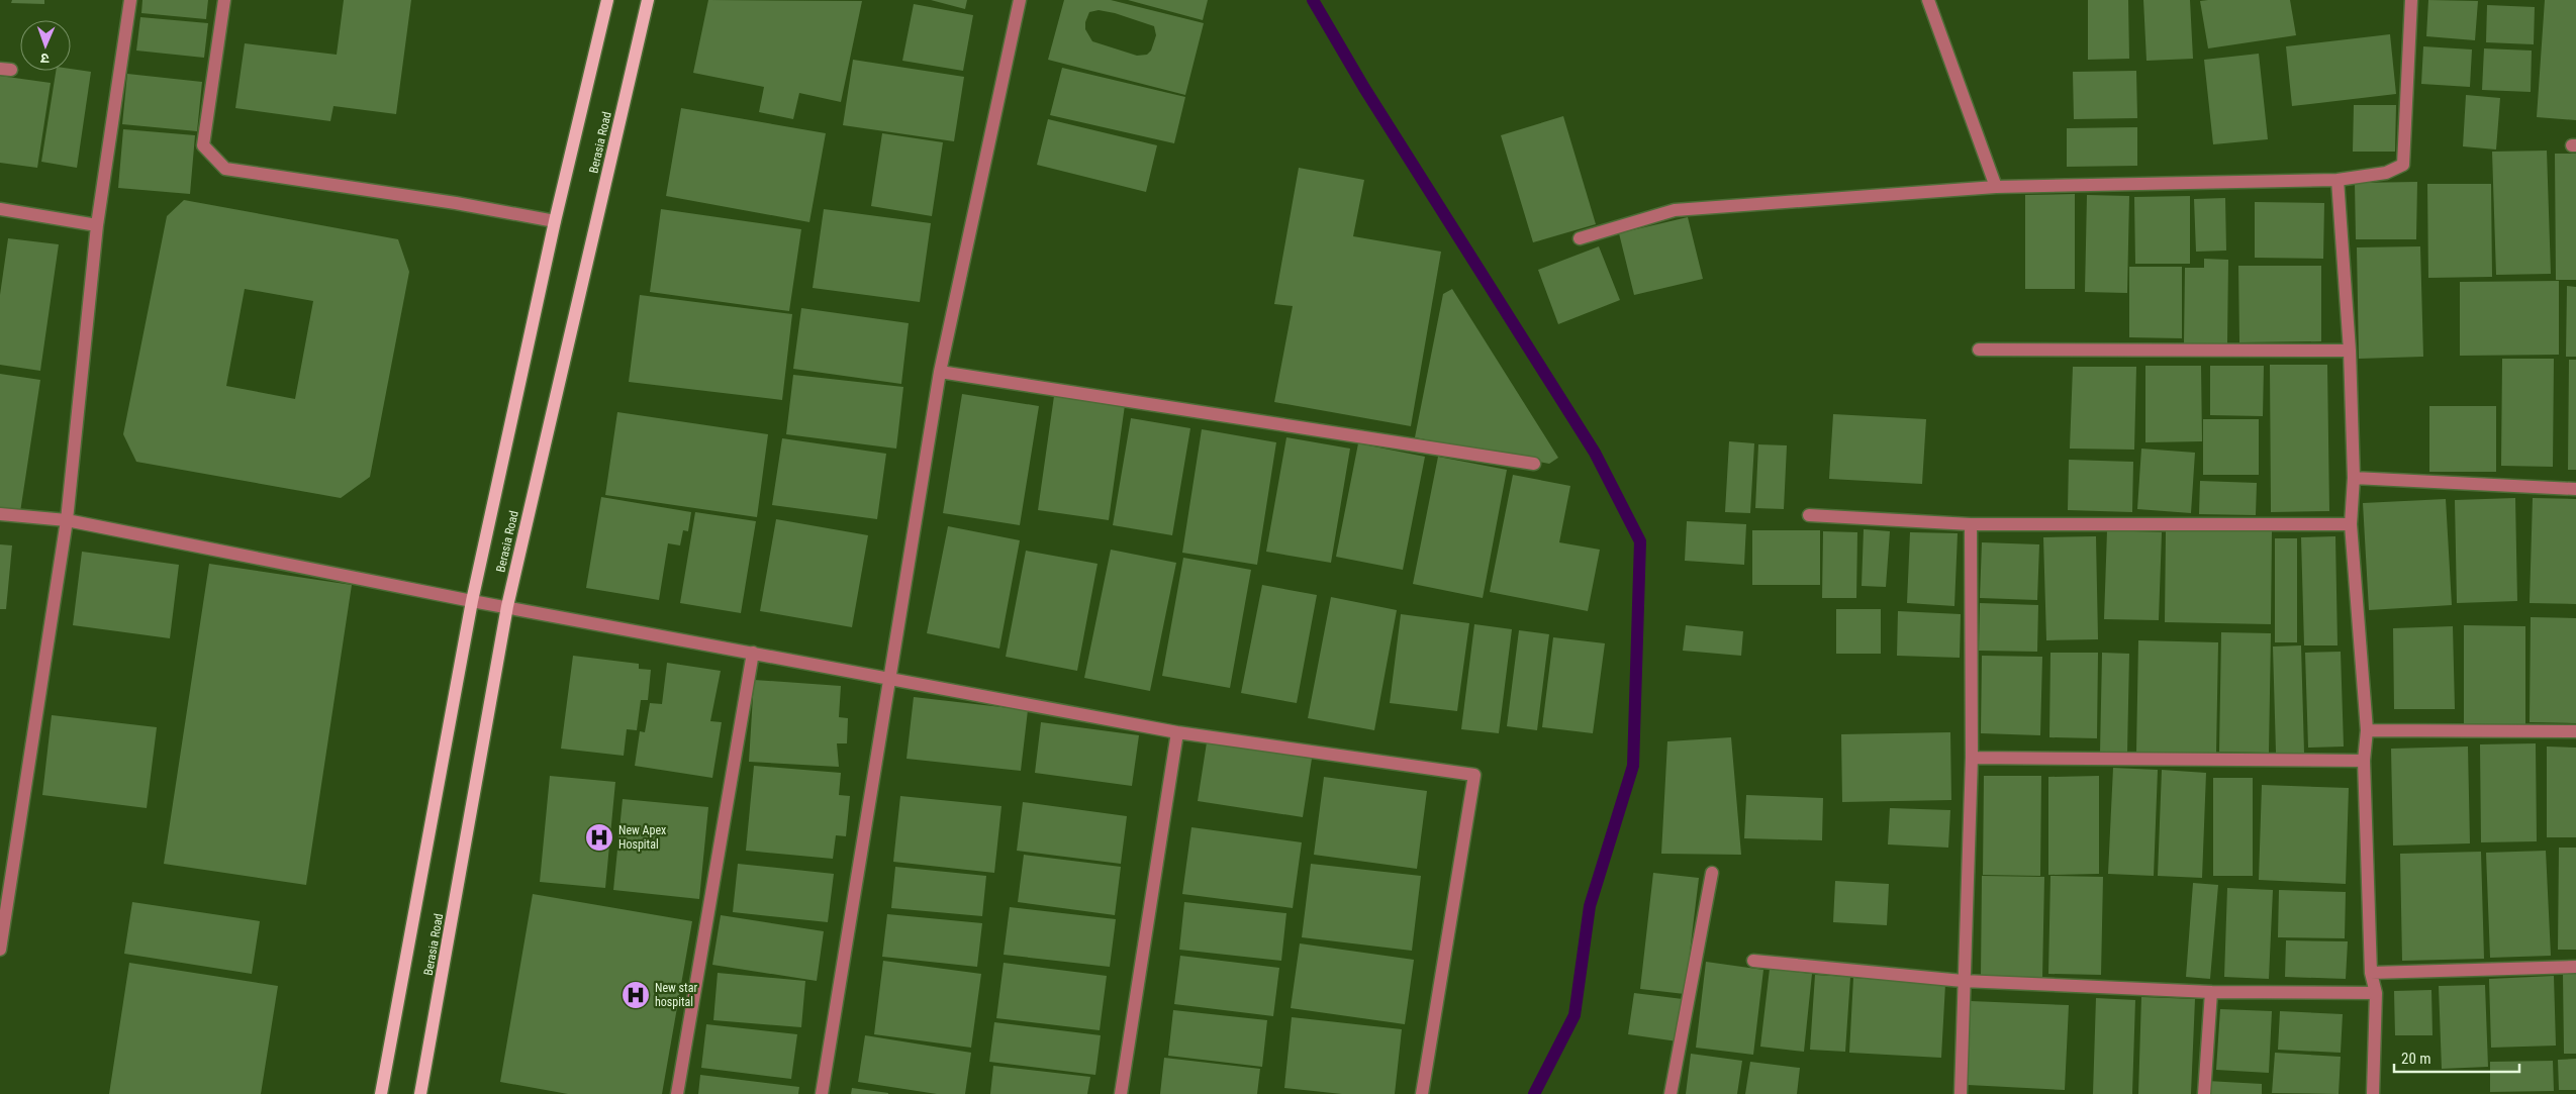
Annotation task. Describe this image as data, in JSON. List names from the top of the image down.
{
  "streets": {
    "main road": ["Berasia Road"]
  },
  "places": {
    "hospital": ["New Apex Hospital", "New star hospital"]
  },
  "scale_bar": "20 m",
  "north": "bottom"
}
